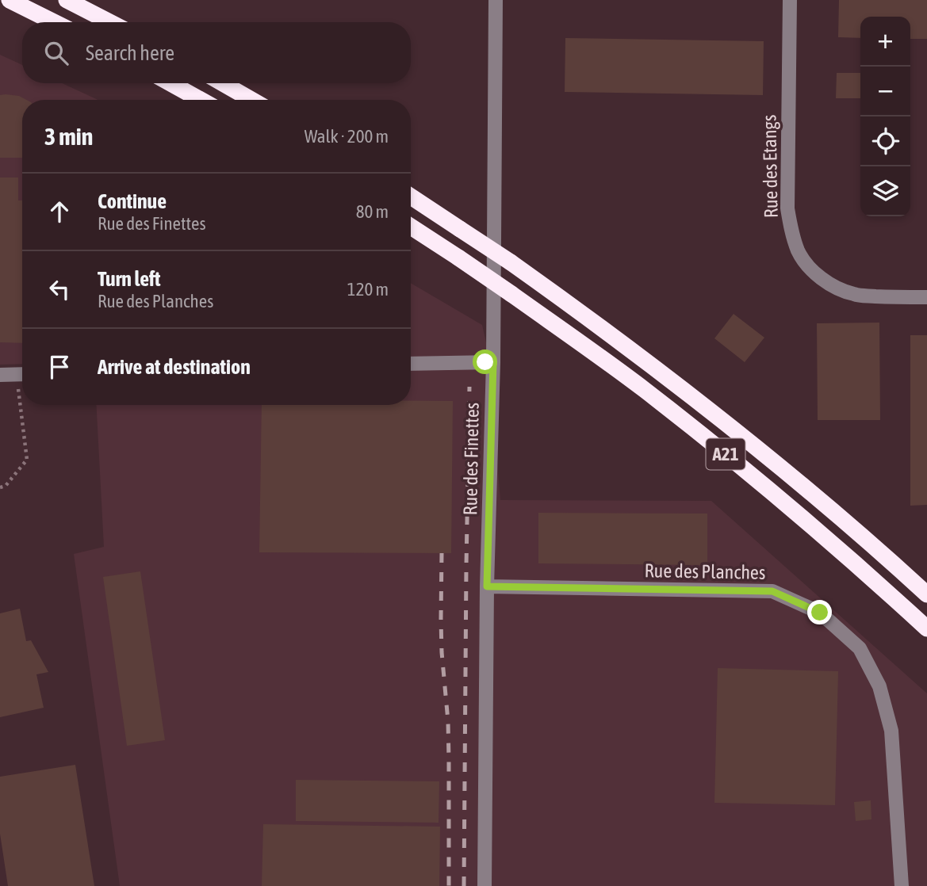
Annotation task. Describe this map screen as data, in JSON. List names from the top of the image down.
{
  "streets": {
    "highway": ["A21"],
    "street": ["Rue des Etangs", "Rue des Finettes", "Rue des Planches"]
  },
  "crossings": [
    ["Rue des Finettes", "Rue des Planches"]
  ],
  "page": {
    "map_buttons": ["+", "−"],
    "search": "Search here",
    "heading": ["3 min", "Walk · 200 m"],
    "list": [
      ["Continue", "Rue des Finettes", "80 m"],
      ["Turn left", "Rue des Planches", "120 m"],
      "Arrive at destination"
    ]
  }
}
